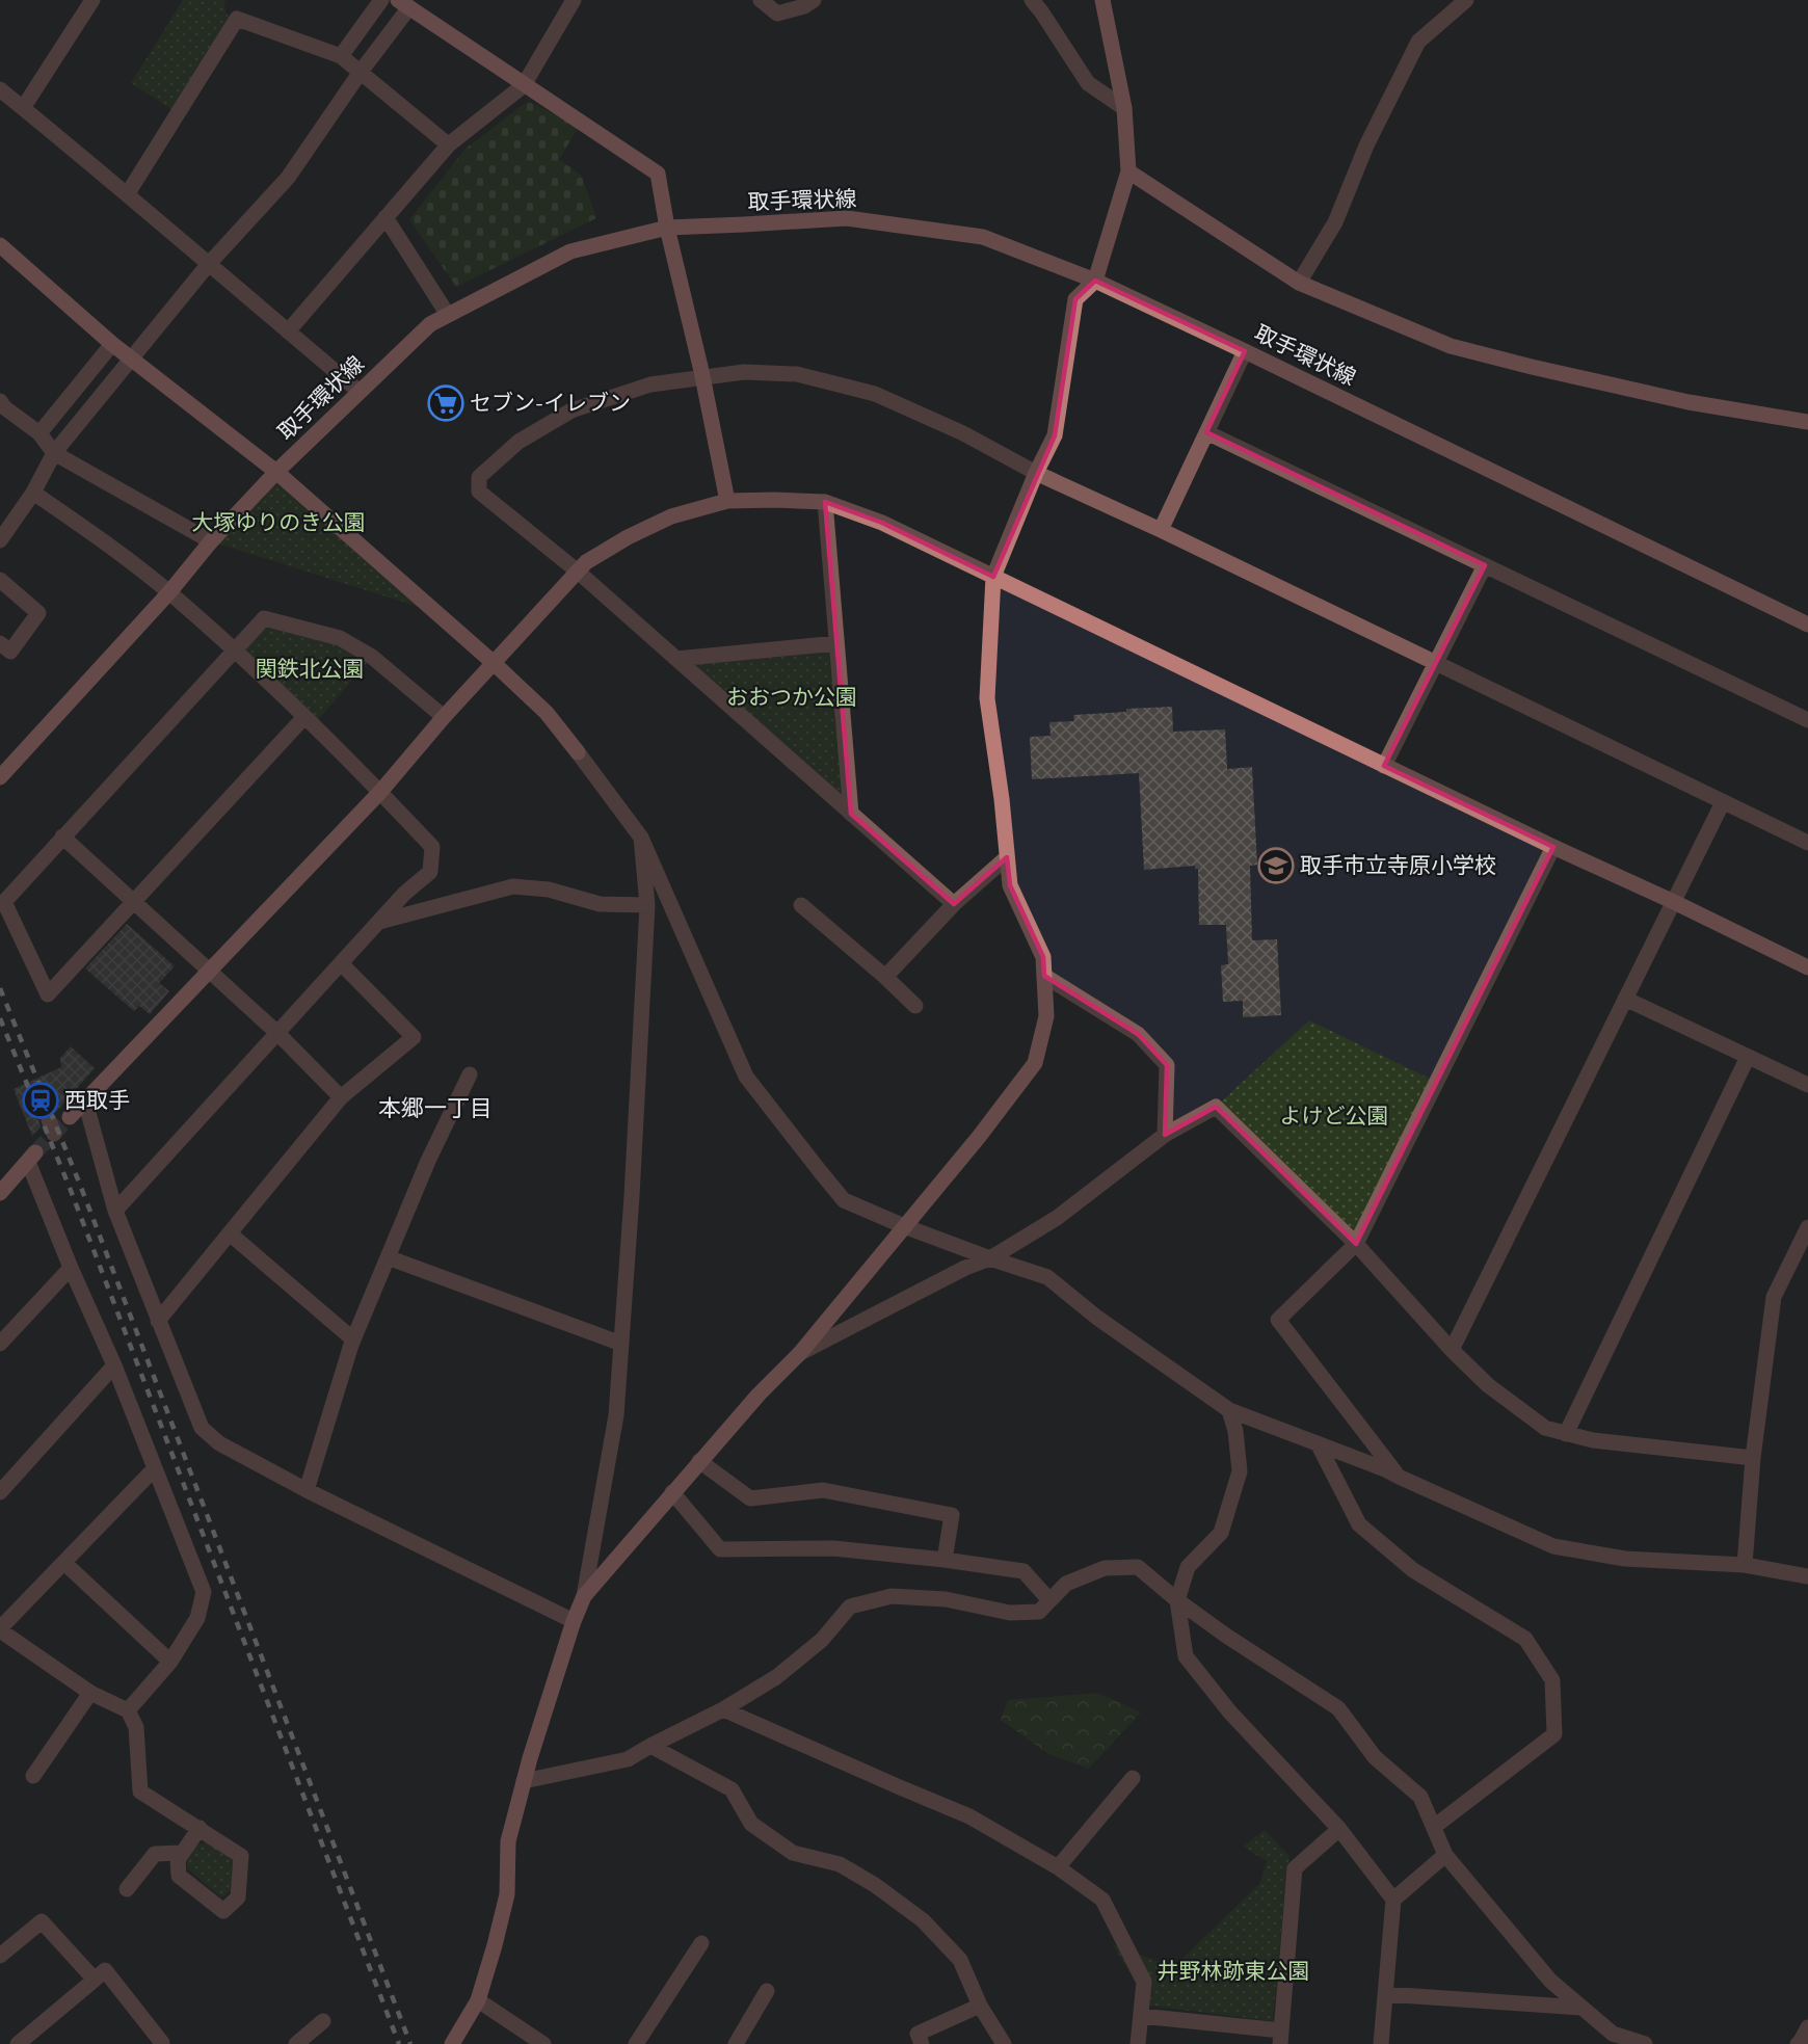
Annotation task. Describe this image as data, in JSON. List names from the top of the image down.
{
  "streets": {
    "street": ["取手環状線"]
  },
  "districts": ["本郷一丁目"],
  "parks": [
    "大塚ゆりのき公園",
    "関鉄北公園",
    "おおつか公園",
    "よけど公園",
    "井野林跡東公園"
  ],
  "places": {
    "supermarket": ["セブン-イレブン"],
    "school or university": ["取手市立寺原小学校"],
    "station": ["西取手"]
  }
}
